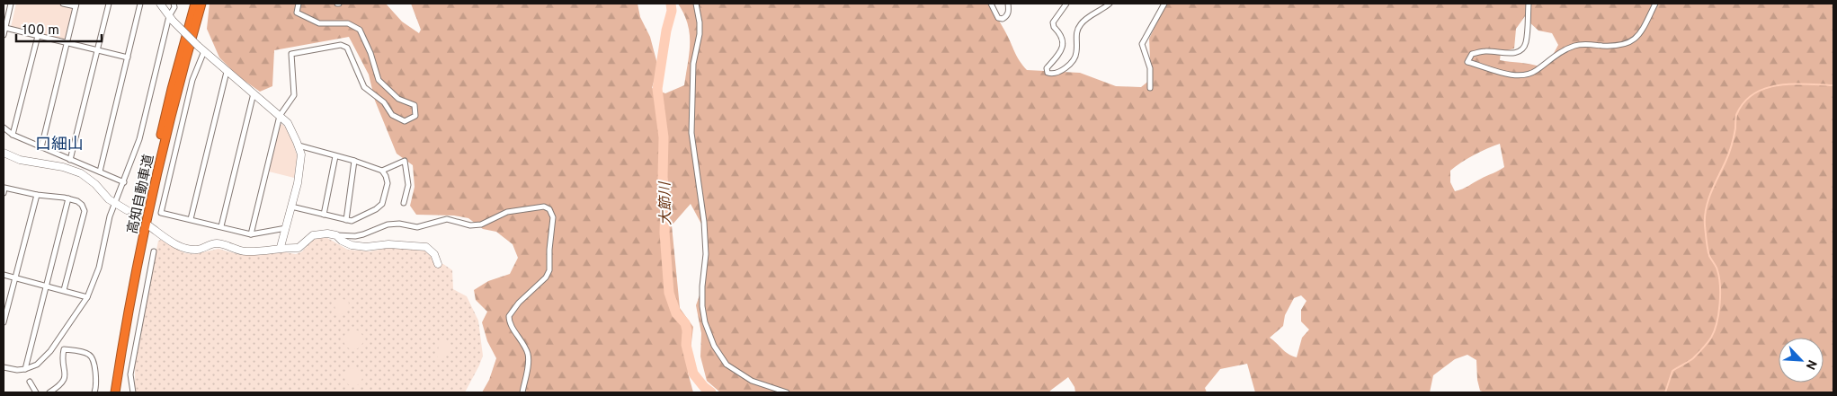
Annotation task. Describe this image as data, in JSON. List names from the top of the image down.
{
  "streets": {
    "highway": ["高知自動車道"]
  },
  "districts": ["口細山"],
  "water": ["大節川"],
  "scale_bar": "100 m",
  "north": "bottom right"
}
